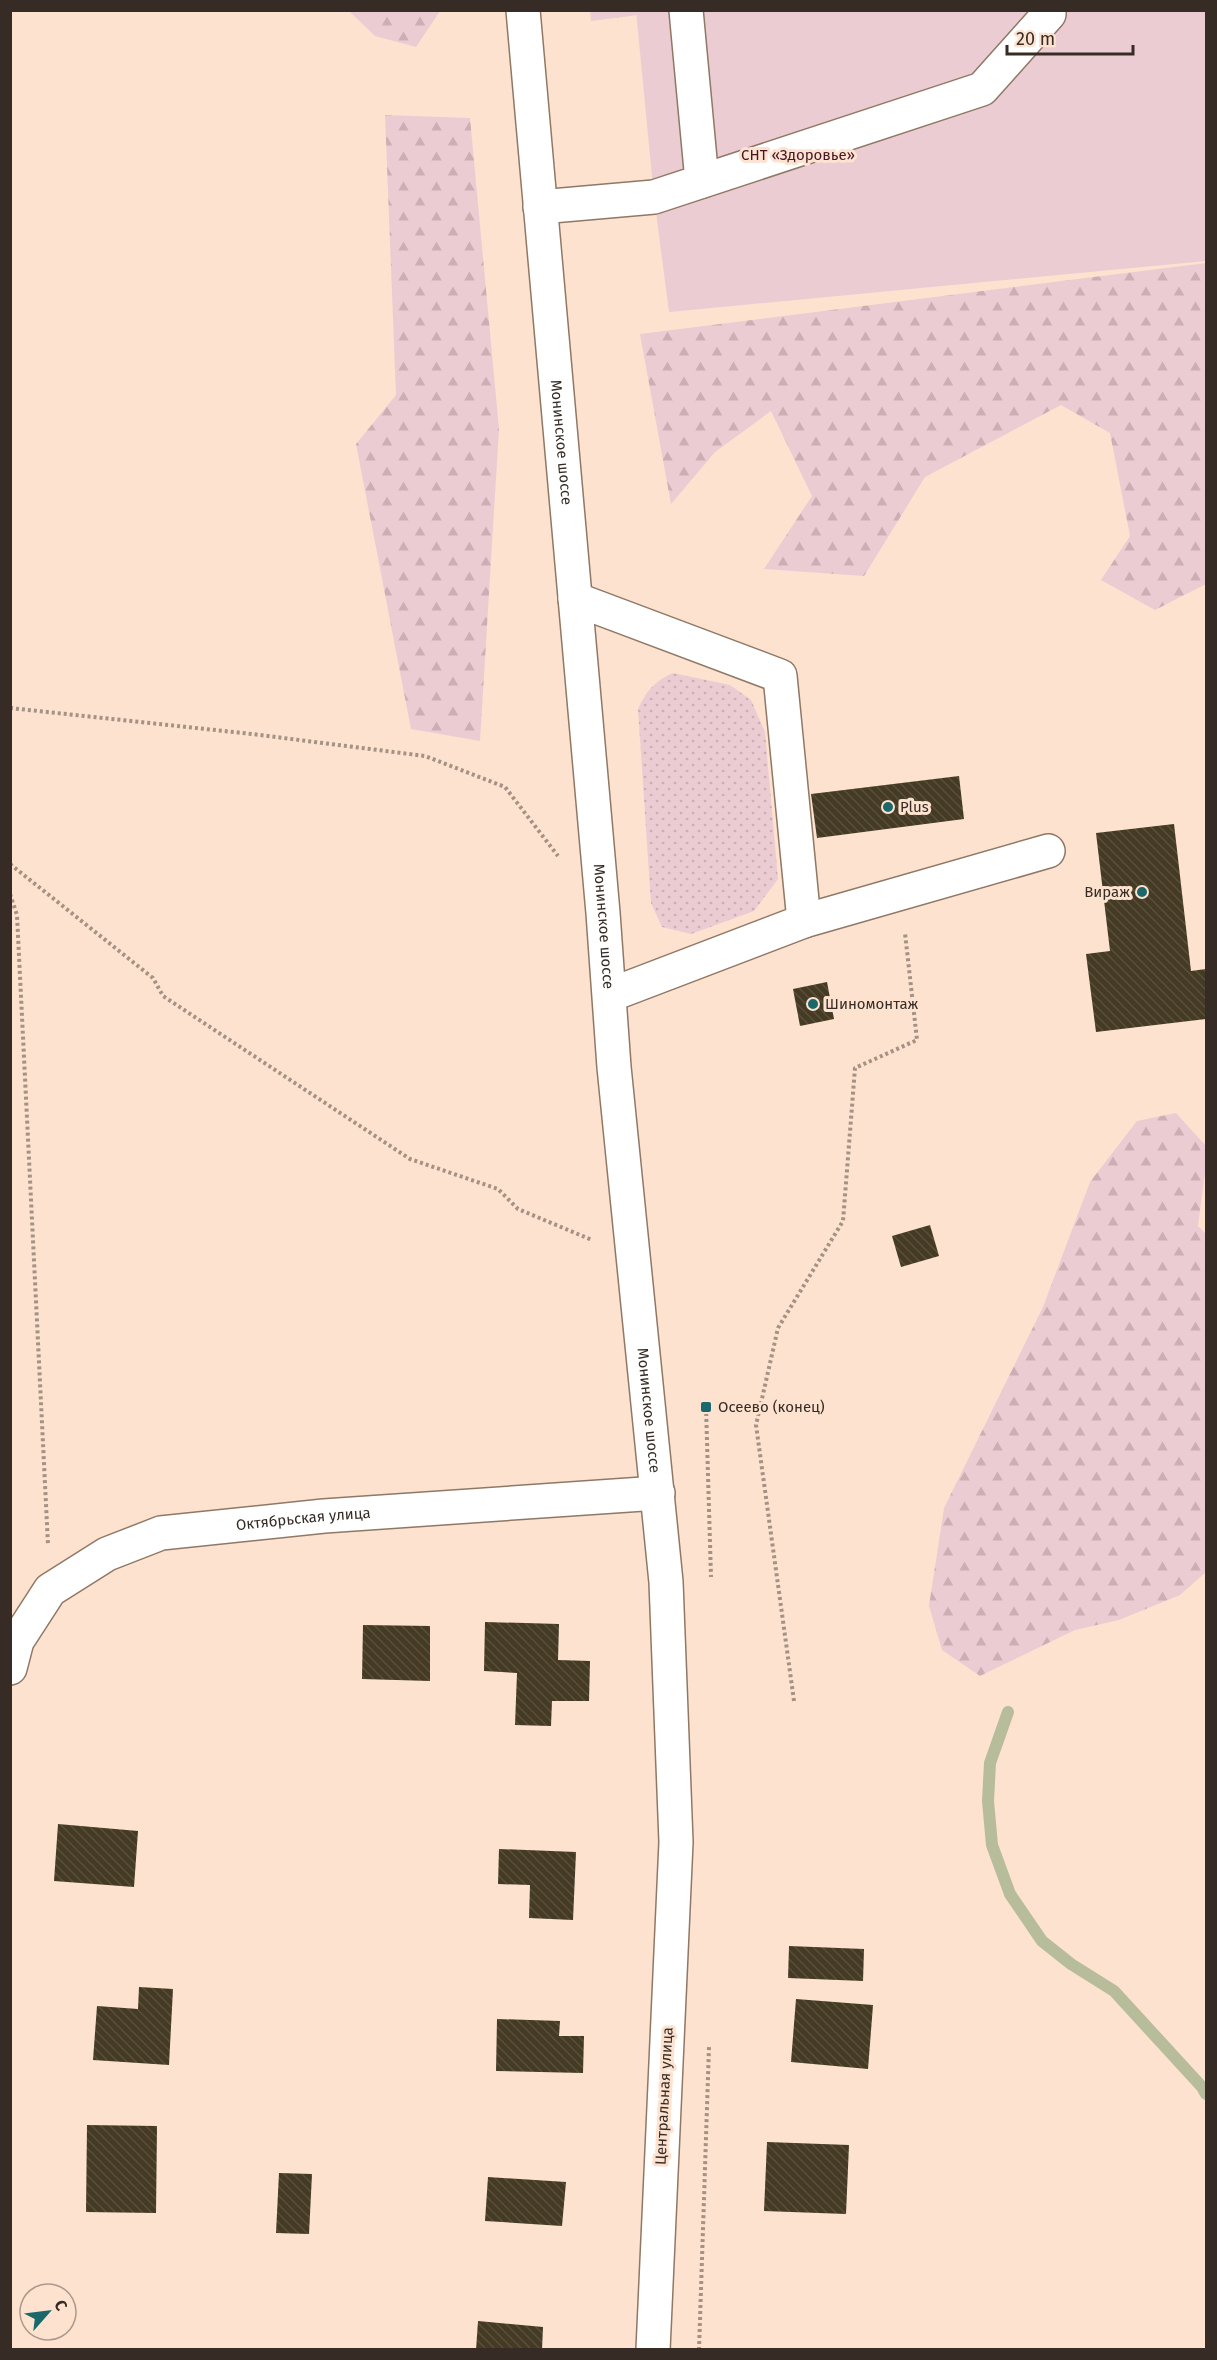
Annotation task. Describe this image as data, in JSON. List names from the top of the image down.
{
  "streets": {
    "main road": ["Монинское шоссе", "Октябрьская улица", "Центральная улица"]
  },
  "crossings": [
    ["Монинское шоссе", "Октябрьская улица"],
    ["Монинское шоссе", "Центральная улица"]
  ],
  "parks": ["СНТ «Здоровье»"],
  "places": {
    "other": ["Plus", "Вираж", "Шиномонтаж"],
    "transit": ["Осеево (конец)"]
  },
  "scale_bar": "20 m",
  "north": "top right"
}
